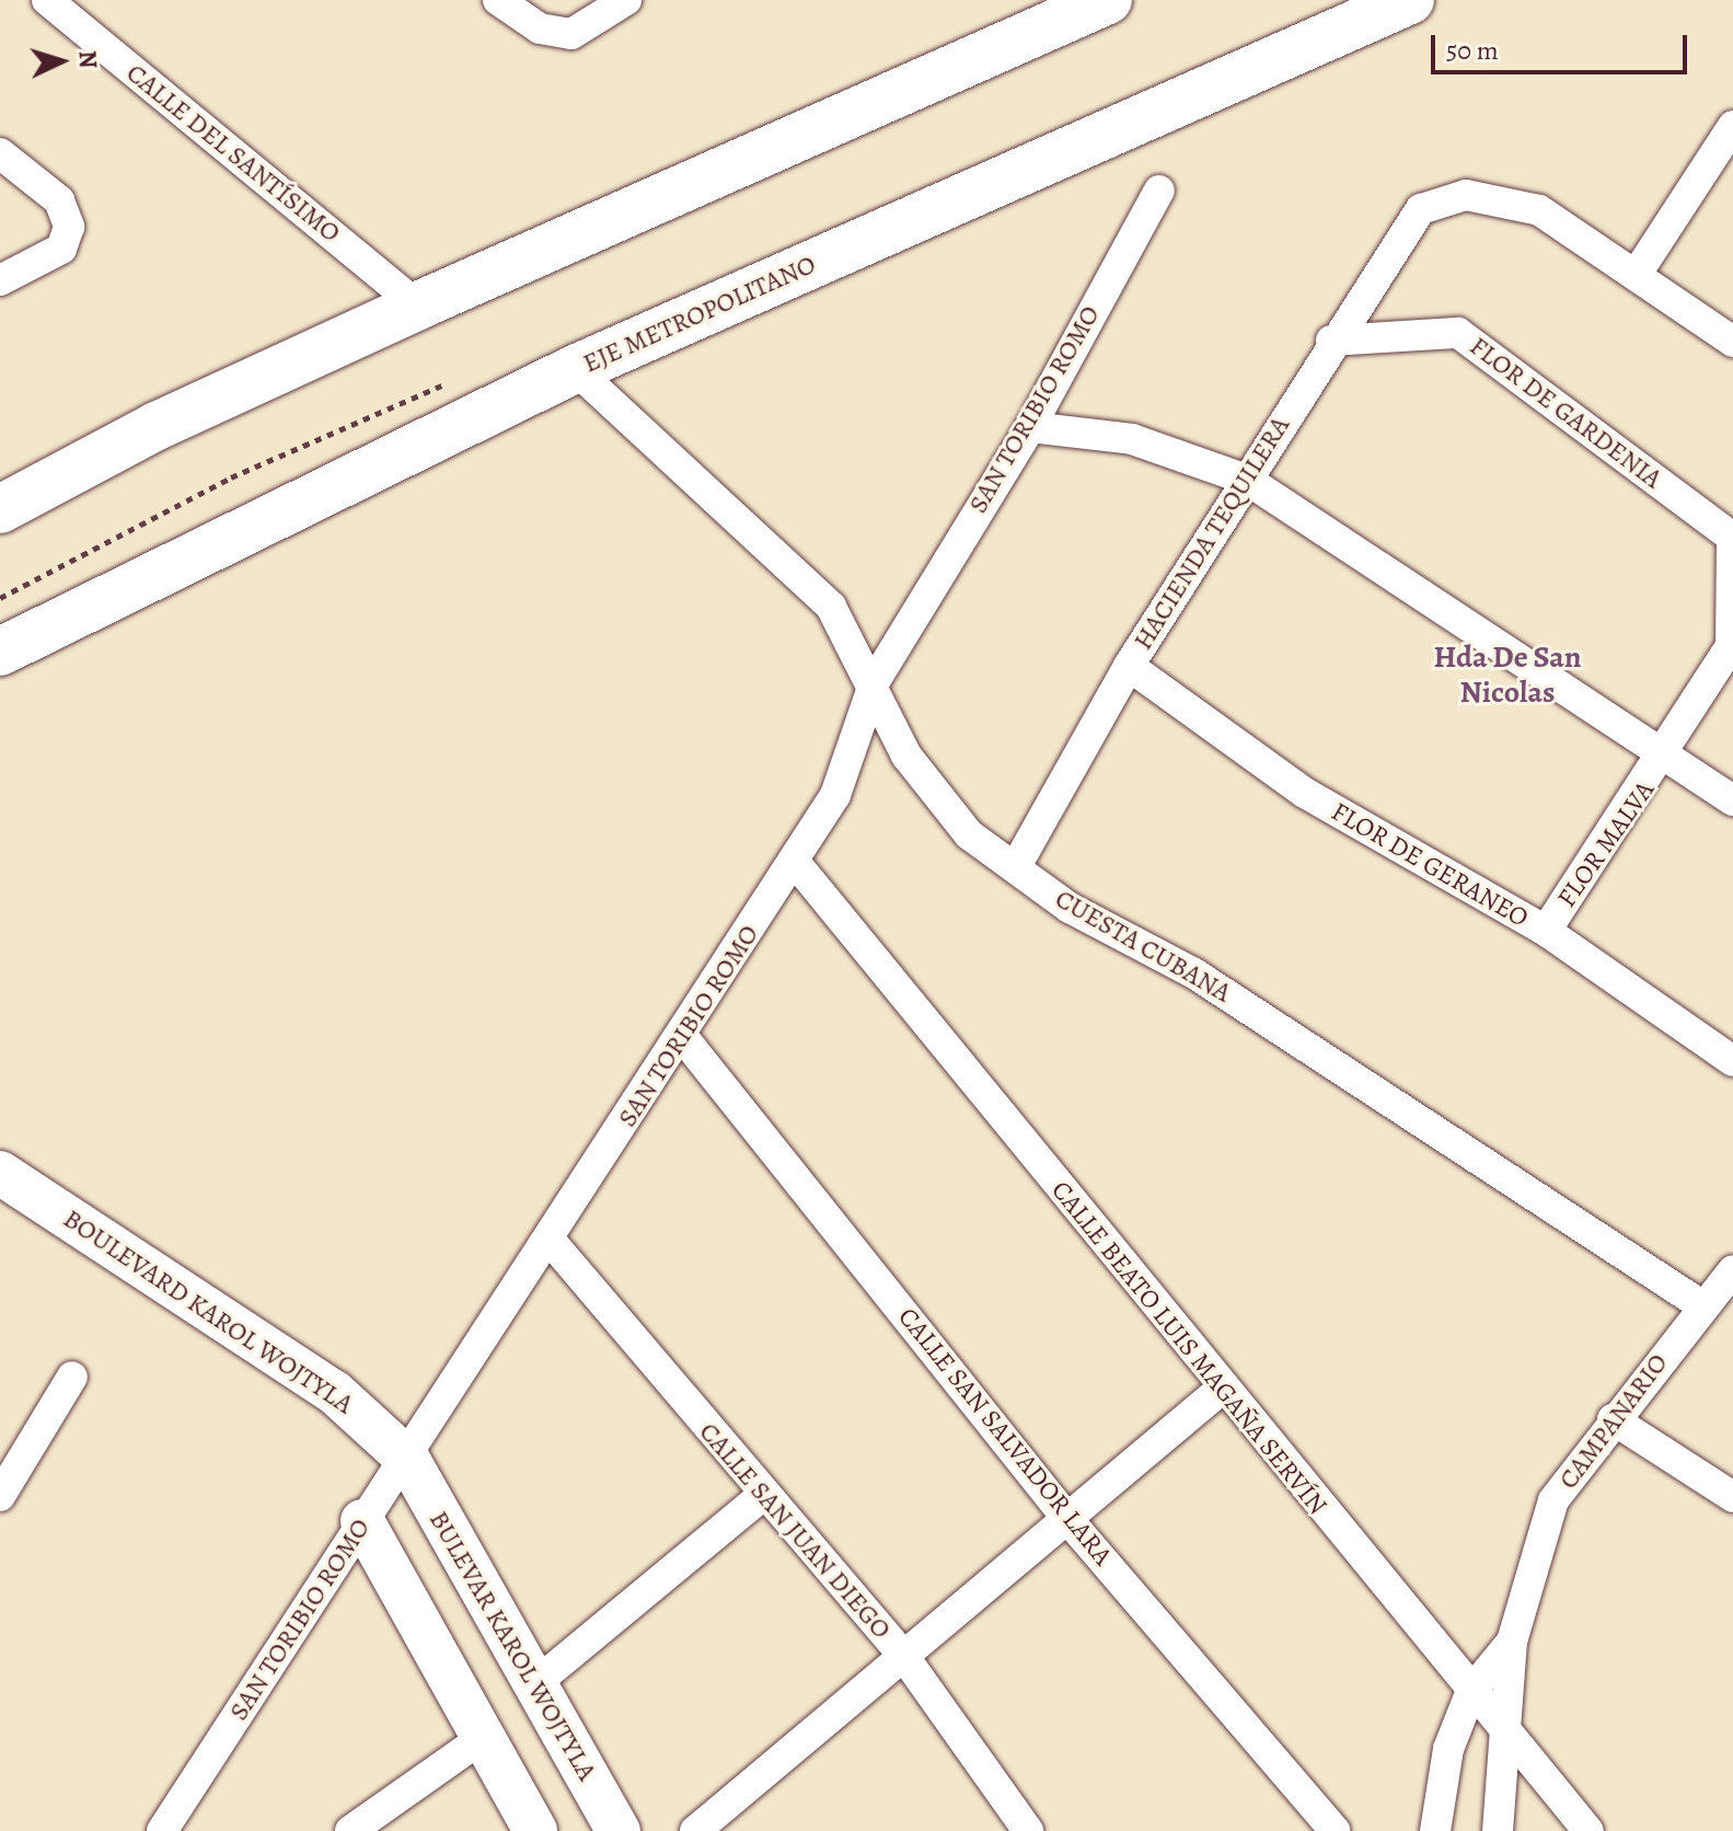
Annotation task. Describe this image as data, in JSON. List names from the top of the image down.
{
  "streets": {
    "main road": ["EJE METROPOLITANO"],
    "street": [
      "CALLE DEL SANTÍSIMO",
      "SAN TORIBIO ROMO",
      "FLOR DE GARDENIA",
      "HACIENDA TEQUILERA",
      "FLOR MALVA",
      "FLOR DE GERANEO",
      "CUESTA CUBANA",
      "BOULEVARD KAROL WOJTYLA",
      "CALLE BEATO LUIS MAGAÑA SERVÍN",
      "CAMPANARIO",
      "CALLE SAN SALVADOR LARA",
      "CALLE SAN JUAN DIEGO",
      "BULEVAR KAROL WOJTYLA"
    ]
  },
  "crossings": [
    ["EJE METROPOLITANO", "CUESTA CUBANA"],
    ["SAN TORIBIO ROMO", "CUESTA CUBANA"],
    ["SAN TORIBIO ROMO", "BOULEVARD KAROL WOJTYLA"],
    ["SAN TORIBIO ROMO", "CALLE BEATO LUIS MAGAÑA SERVÍN"],
    ["SAN TORIBIO ROMO", "CALLE SAN SALVADOR LARA"],
    ["SAN TORIBIO ROMO", "CALLE SAN JUAN DIEGO"],
    ["SAN TORIBIO ROMO", "BULEVAR KAROL WOJTYLA"],
    ["FLOR DE GARDENIA", "HACIENDA TEQUILERA"],
    ["HACIENDA TEQUILERA", "FLOR DE GERANEO"],
    ["HACIENDA TEQUILERA", "CUESTA CUBANA"],
    ["FLOR MALVA", "FLOR DE GERANEO"],
    ["CUESTA CUBANA", "CAMPANARIO"],
    ["BOULEVARD KAROL WOJTYLA", "BULEVAR KAROL WOJTYLA"],
    ["CALLE BEATO LUIS MAGAÑA SERVÍN", "CAMPANARIO"]
  ],
  "districts": ["Hda De San Nicolas"],
  "scale_bar": "50 m",
  "north": "right"
}
